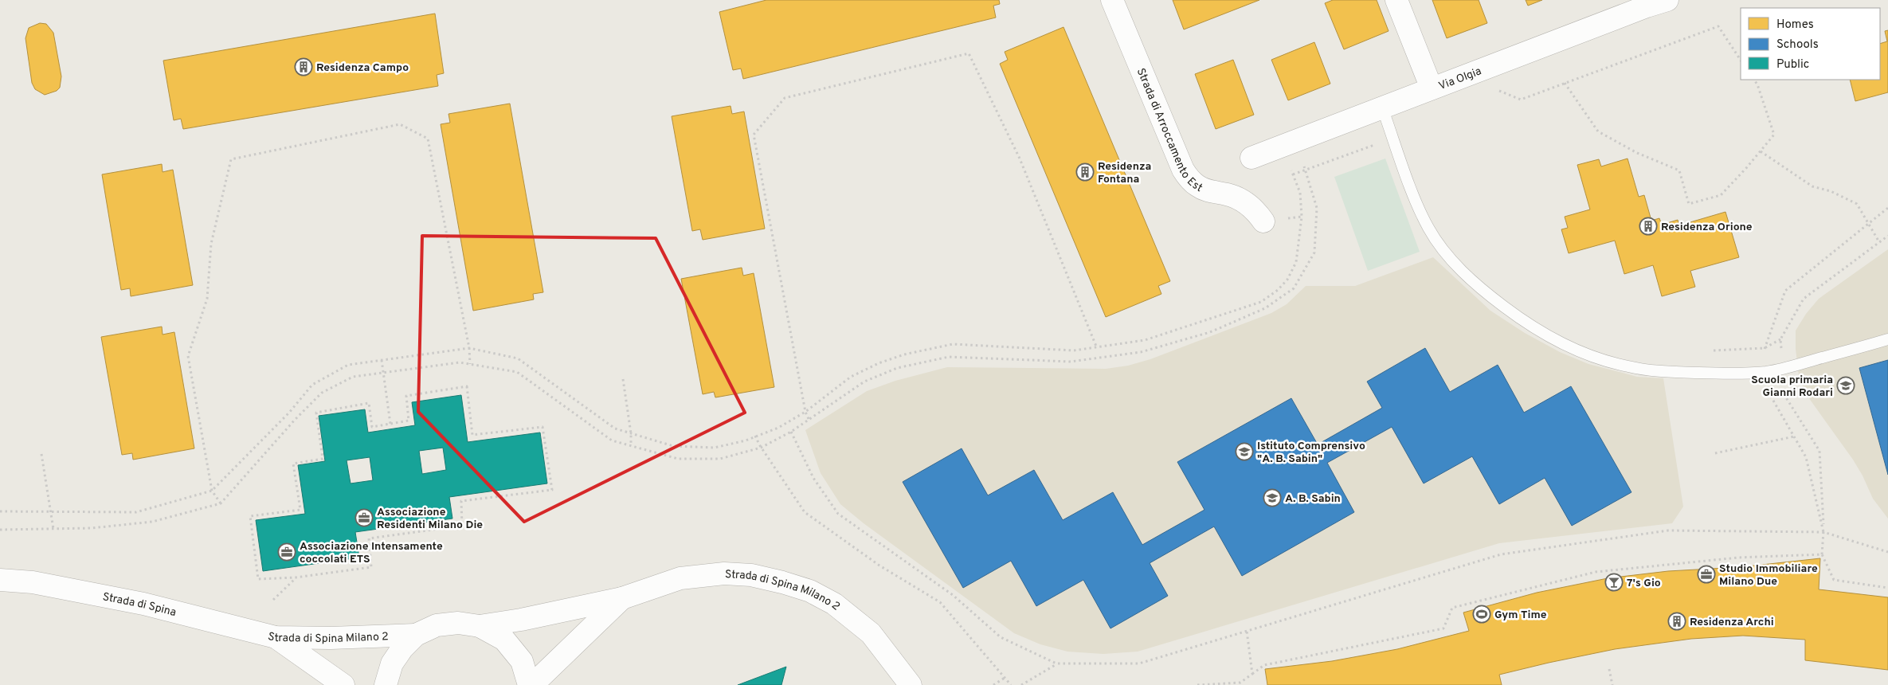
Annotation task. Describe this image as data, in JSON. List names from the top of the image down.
{
  "streets": {
    "street": [
      "Via Olgia",
      "Strada di Arroccamento Est",
      "Strada di Spina Milano 2",
      "Strada di Spina"
    ]
  },
  "crossings": [
    ["Strada di Spina Milano 2", "Strada di Spina"]
  ],
  "places": {
    "building": [
      "Residenza Campo",
      "Residenza Fontana",
      "Residenza Orione",
      "Residenza Archi"
    ],
    "school or university": ["Scuola primaria Gianni Rodari", "Istituto Comprensivo \"A. B. Sabin\"", "A. B. Sabin"],
    "office": ["Associazione Residenti Milano Die", "Associazione Intensamente coccolati ETS", "Studio Immobiliare Milano Due"],
    "bar": ["7's Gio"],
    "sports": ["Gym Time"]
  },
  "legend": ["Homes", "Schools", "Public"]
}
